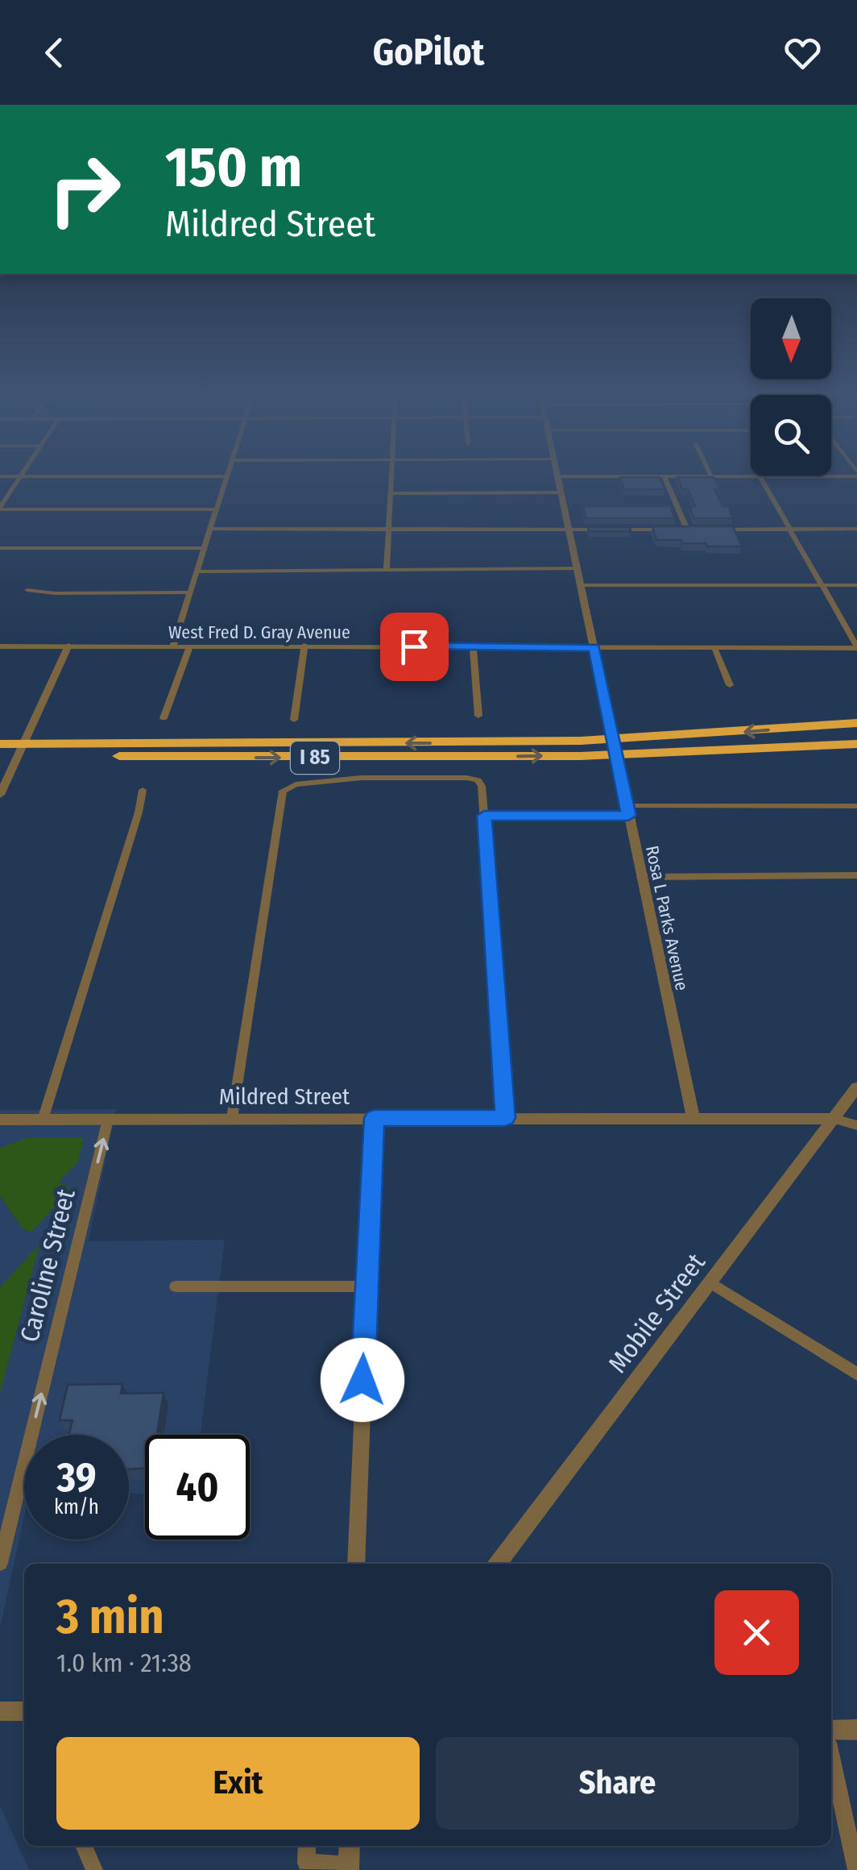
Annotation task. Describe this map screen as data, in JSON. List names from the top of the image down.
{
  "streets": {
    "highway": ["I 85"],
    "street": [
      "West Fred D. Gray Avenue",
      "Rosa L Parks Avenue",
      "Mildred Street",
      "Caroline Street",
      "Mobile Street"
    ]
  },
  "crossings": [
    ["West Fred D. Gray Avenue", "Rosa L Parks Avenue"],
    ["Rosa L Parks Avenue", "Mildred Street"],
    ["Mildred Street", "Caroline Street"],
    ["Mildred Street", "Mobile Street"]
  ],
  "one_way": ["Caroline Street"],
  "north": "bottom",
  "page": {
    "header": "GoPilot",
    "turn": ["150 m", "Mildred Street"],
    "speed": "39 km/h",
    "limit": "40",
    "heading": ["3 min", "1.0 km · 21:38"],
    "buttons": ["Exit", "Share"]
  }
}
